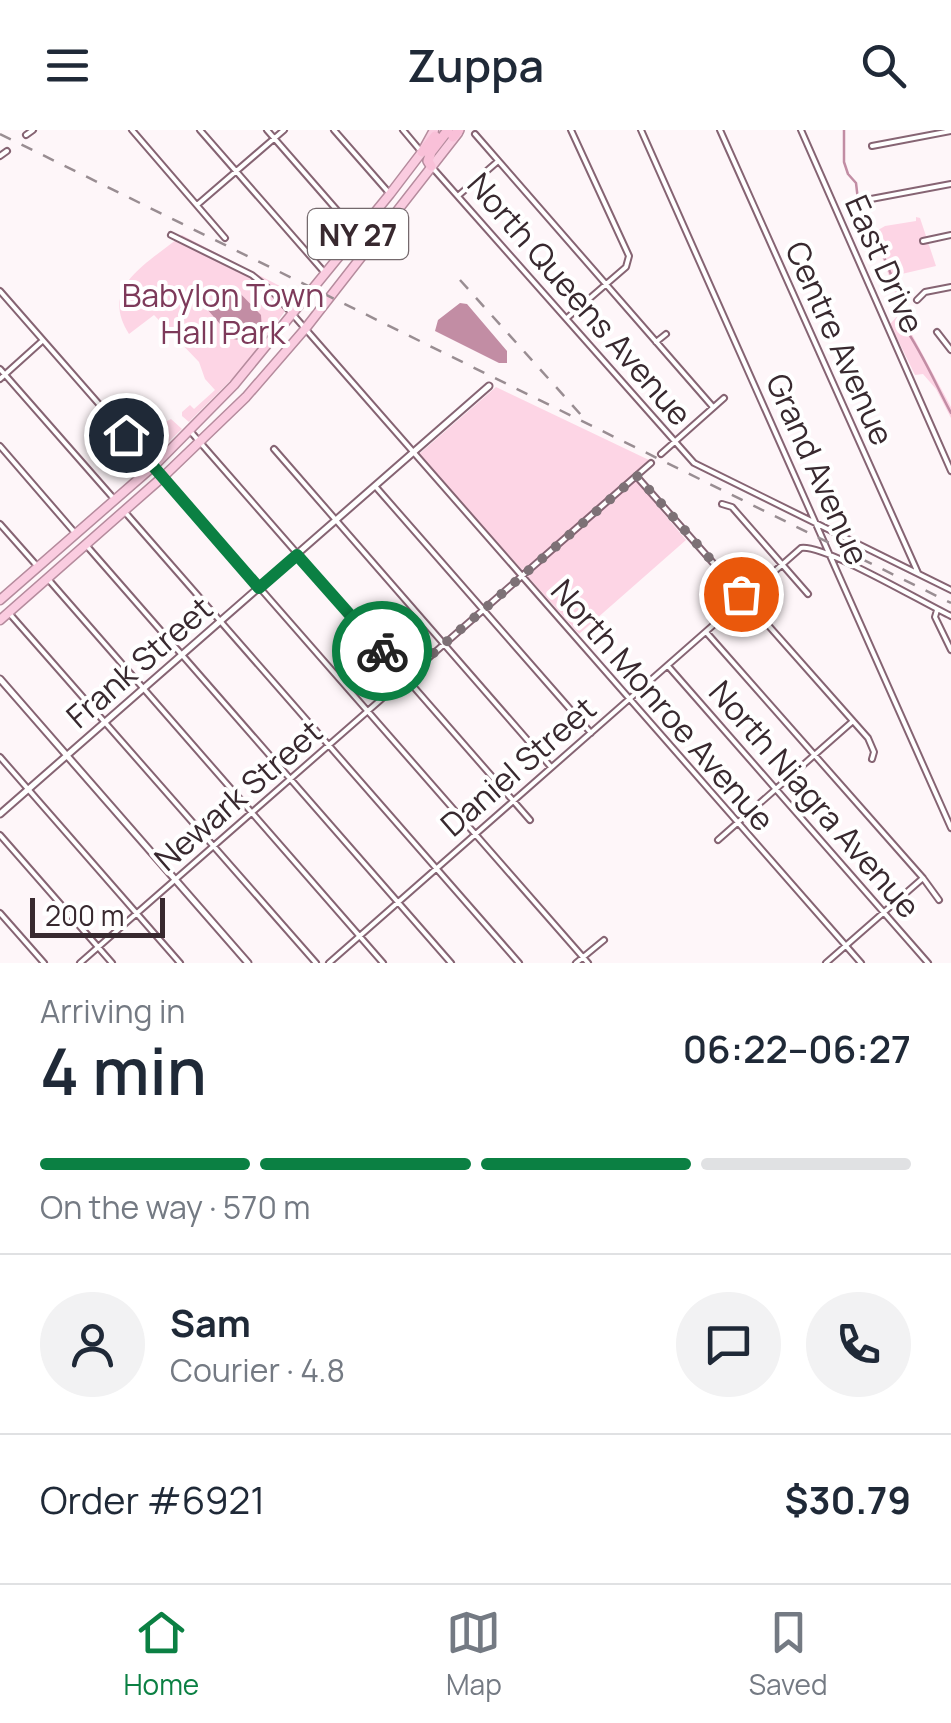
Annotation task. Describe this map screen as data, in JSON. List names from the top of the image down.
{
  "streets": {
    "highway": ["NY 27"],
    "street": [
      "East Drive",
      "North Queens Avenue",
      "Centre Avenue",
      "Grand Avenue",
      "Frank Street",
      "North Monroe Avenue",
      "Daniel Street",
      "Newark Street",
      "North Niagra Avenue"
    ]
  },
  "crossings": [
    ["NY 27", "North Queens Avenue"],
    ["NY 27", "North Monroe Avenue"],
    ["North Queens Avenue", "Grand Avenue"],
    ["Frank Street", "North Monroe Avenue"],
    ["North Monroe Avenue", "Daniel Street"],
    ["North Monroe Avenue", "Newark Street"],
    ["Daniel Street", "North Niagra Avenue"]
  ],
  "parks": ["Babylon Town Hall Park"],
  "scale_bar": "200 m",
  "page": {
    "header": "Zuppa",
    "scale": "200 m",
    "heading": ["4 min", "Arriving in", "06:22–06:27"],
    "panel": [
      "Sam",
      "Courier · 4.8",
      "Order #6921",
      "$30.79"
    ],
    "bar": "On the way · 570 m",
    "tabs": ["Home", "Map", "Saved"]
  }
}
